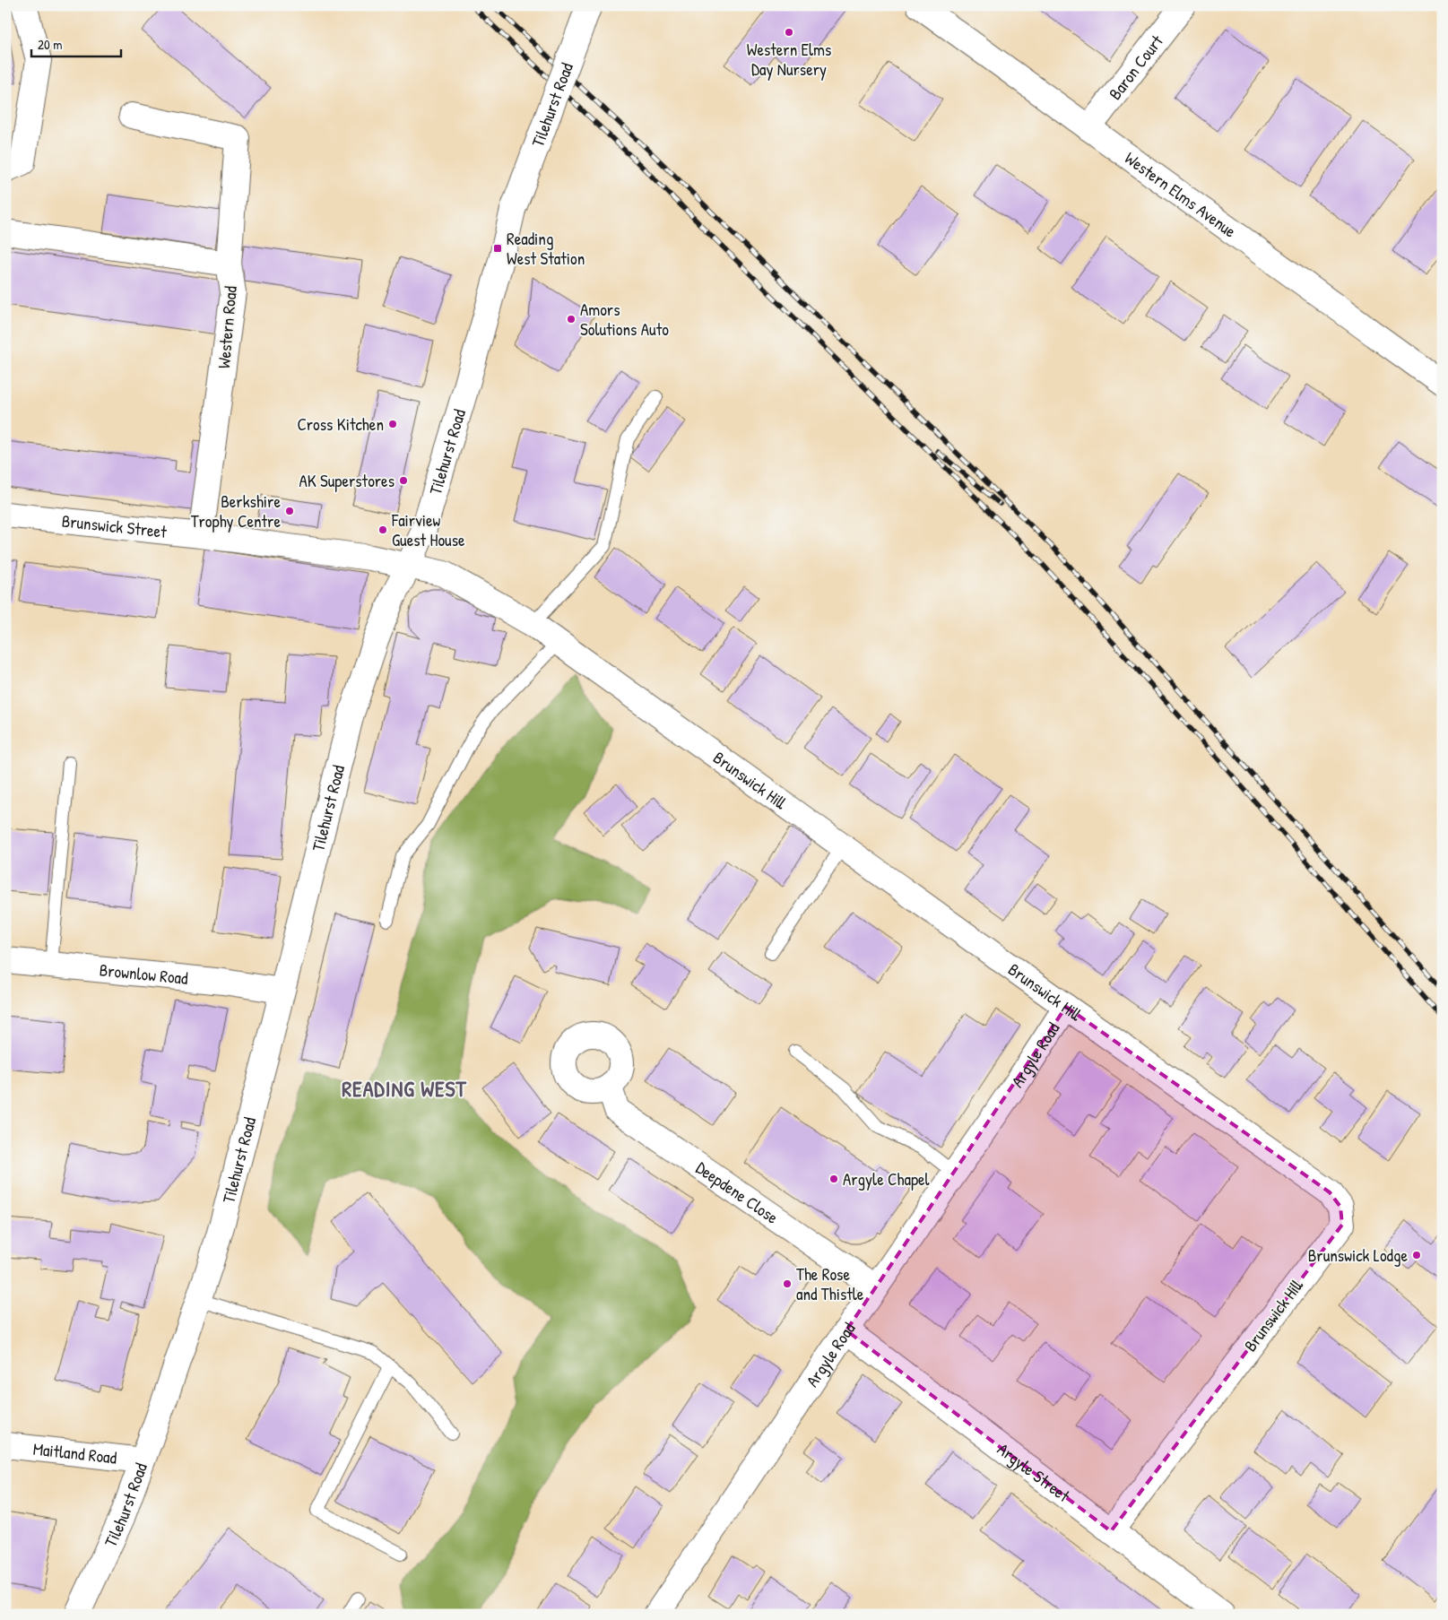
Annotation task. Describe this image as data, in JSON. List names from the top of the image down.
{
  "streets": {
    "street": [
      "Baron Court",
      "Tilehurst Road",
      "Western Elms Avenue",
      "Western Road",
      "Brunswick Street",
      "Brunswick Hill",
      "Brownlow Road",
      "Argyle Road",
      "Deepdene Close",
      "Maitland Road",
      "Argyle Street"
    ]
  },
  "crossings": [
    ["Baron Court", "Western Elms Avenue"],
    ["Tilehurst Road", "Brunswick Street"],
    ["Tilehurst Road", "Brunswick Hill"],
    ["Tilehurst Road", "Brownlow Road"],
    ["Tilehurst Road", "Maitland Road"],
    ["Western Road", "Brunswick Street"],
    ["Brunswick Street", "Brunswick Hill"],
    ["Brunswick Hill", "Argyle Road"],
    ["Brunswick Hill", "Argyle Street"],
    ["Argyle Road", "Deepdene Close"],
    ["Argyle Road", "Argyle Street"]
  ],
  "districts": ["READING WEST"],
  "places": {
    "other": [
      "Western Elms Day Nursery",
      "Amors Solutions Auto",
      "Cross Kitchen",
      "AK Superstores",
      "Berkshire Trophy Centre",
      "Fairview Guest House",
      "Argyle Chapel",
      "Brunswick Lodge",
      "The Rose and Thistle"
    ],
    "transit": ["Reading West Station"]
  },
  "scale_bar": "20 m"
}
